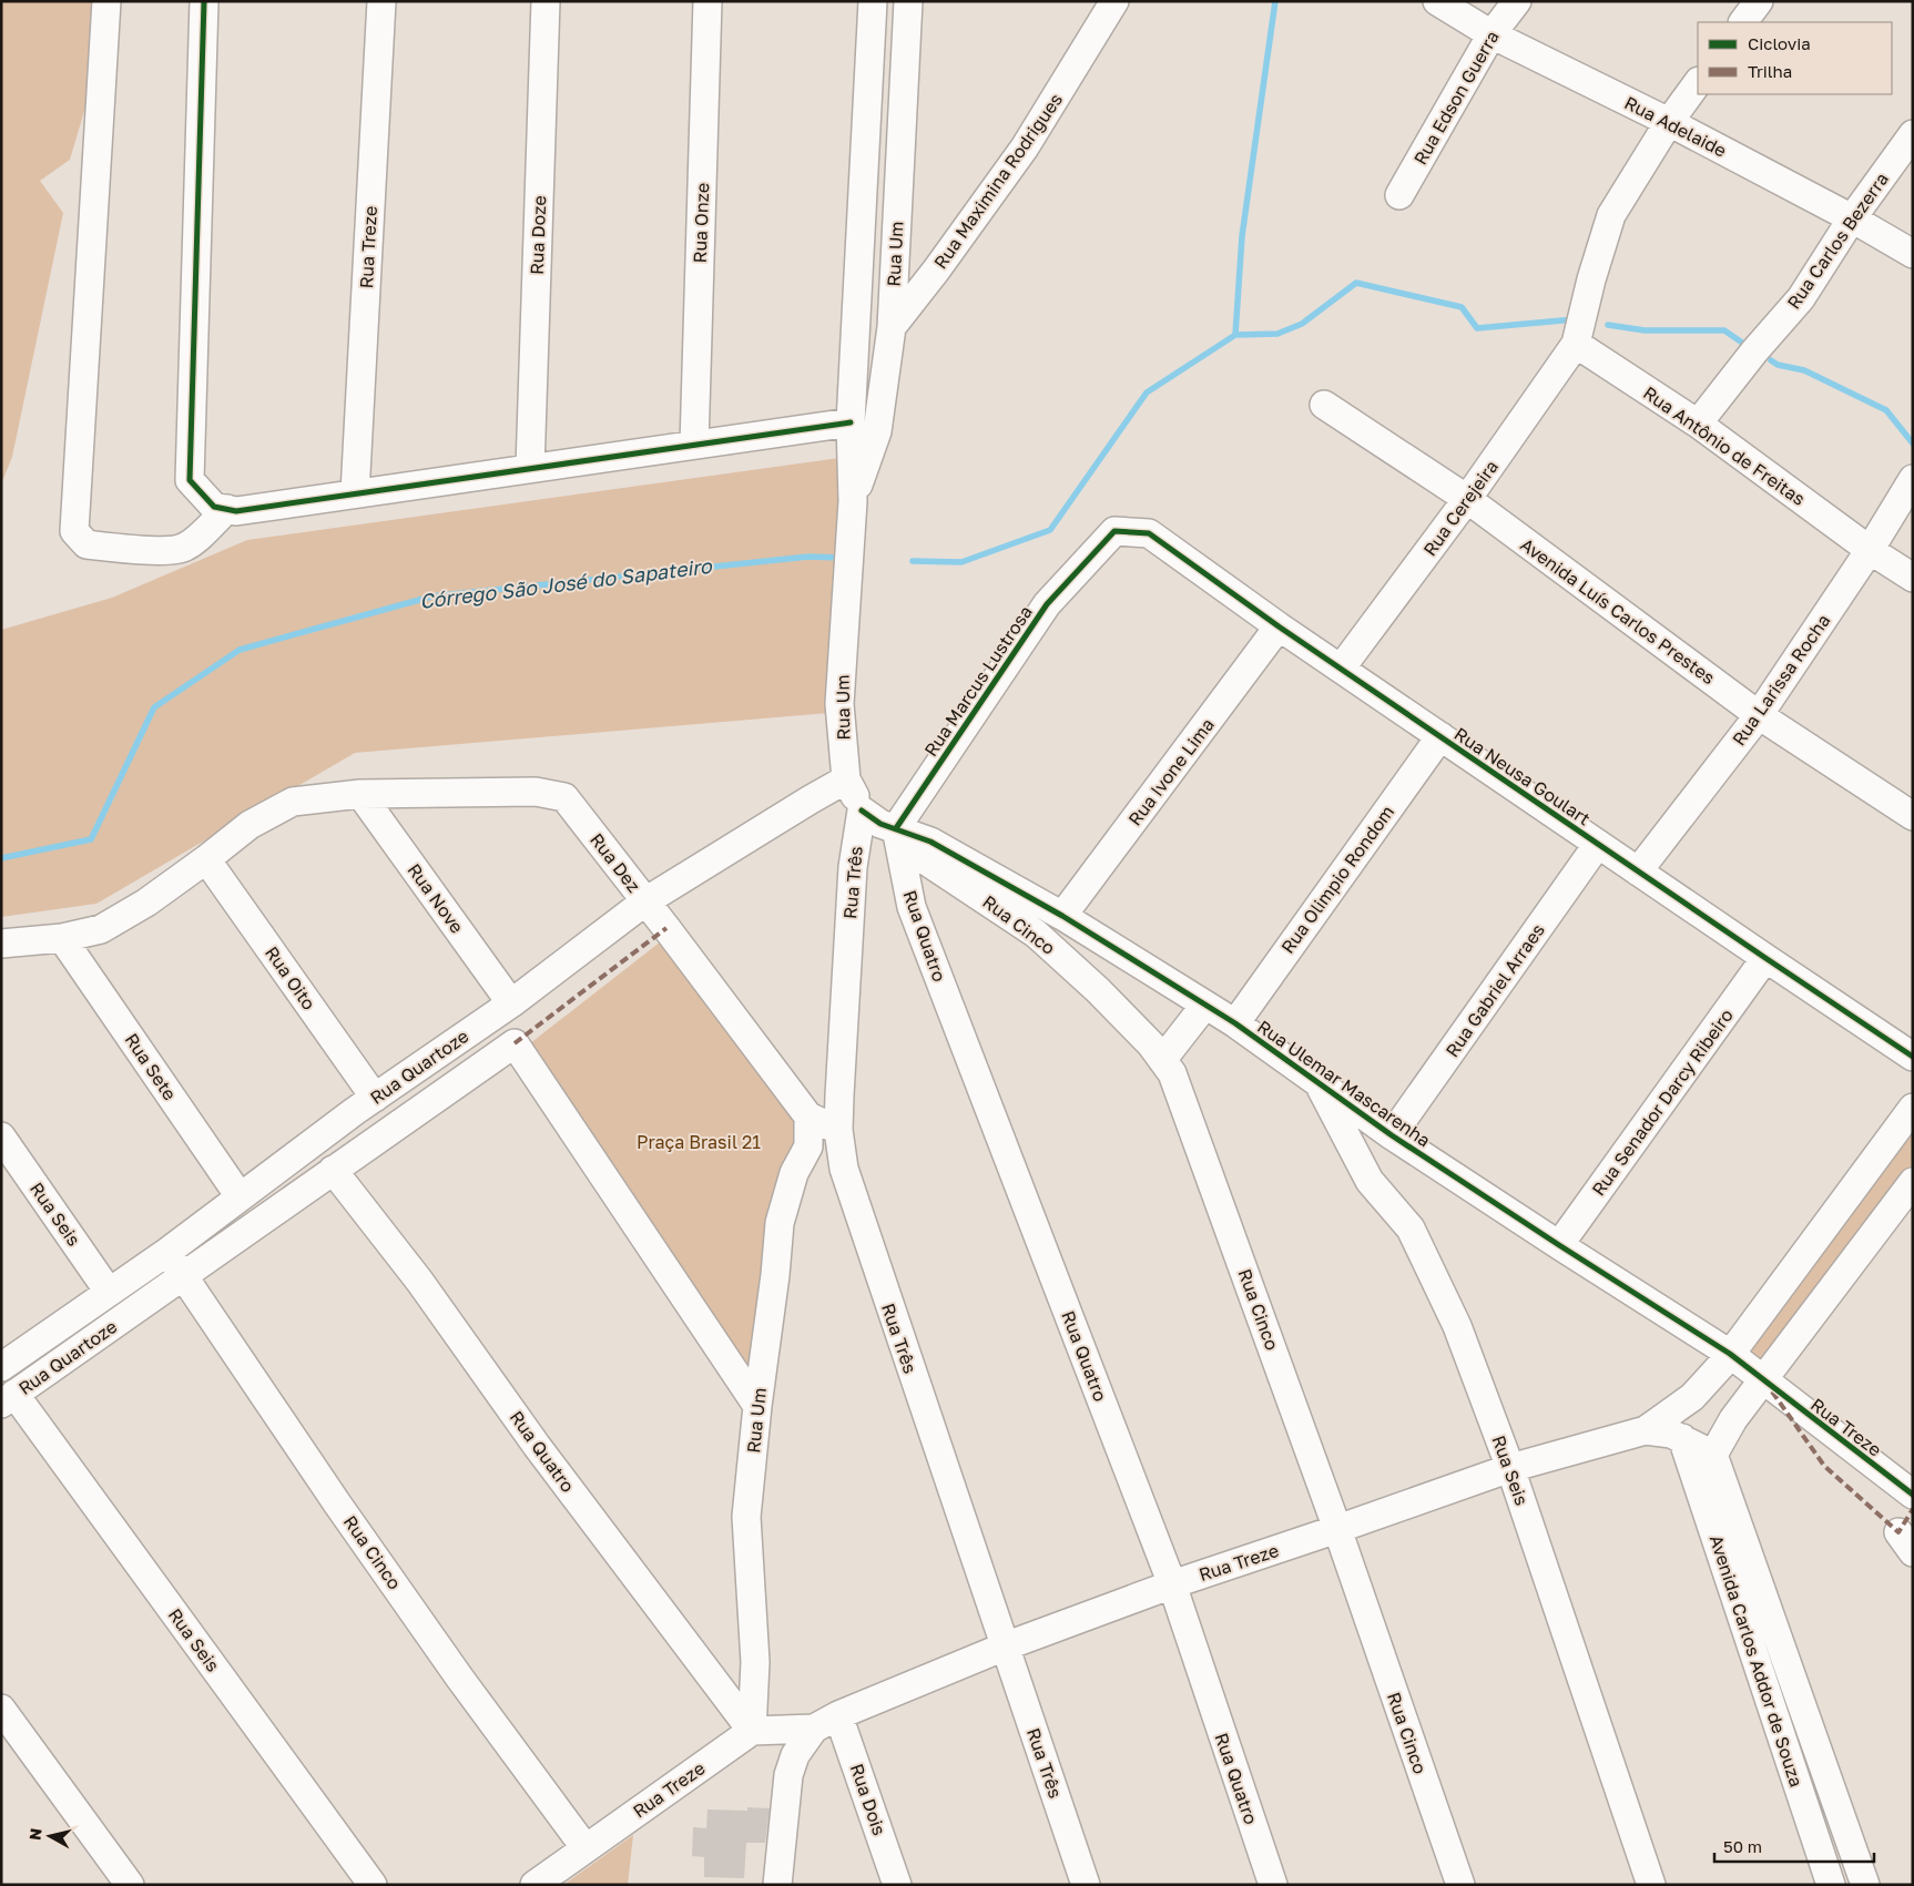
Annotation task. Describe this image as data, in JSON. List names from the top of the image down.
{
  "streets": {
    "street": [
      "Rua Edson Guerra",
      "Rua Adelaide",
      "Rua Maximina Rodrigues",
      "Rua Onze",
      "Rua Doze",
      "Rua Carlos Bezerra",
      "Rua Treze",
      "Rua Um",
      "Rua Antônio de Freitas",
      "Rua Cerejeira",
      "Avenida Luís Carlos Prestes",
      "Rua Larissa Rocha",
      "Rua Marcus Lustrosa",
      "Rua Ivone Lima",
      "Rua Neusa Goulart",
      "Rua Dez",
      "Rua Olimpio Rondom",
      "Rua Três",
      "Rua Nove",
      "Rua Cinco",
      "Rua Quatro",
      "Rua Oito",
      "Rua Gabriel Arraes",
      "Rua Sete",
      "Rua Quartoze",
      "Rua Ulemar Mascarenha",
      "Rua Senador Darcy Ribeiro",
      "Rua Seis",
      "Avenida Carlos Addor de Souza",
      "Rua Dois"
    ]
  },
  "crossings": [
    ["Rua Edson Guerra", "Rua Adelaide"],
    ["Rua Adelaide", "Rua Carlos Bezerra"],
    ["Rua Maximina Rodrigues", "Rua Um"],
    ["Rua Carlos Bezerra", "Rua Antônio de Freitas"],
    ["Rua Treze", "Rua Um"],
    ["Rua Treze", "Rua Três"],
    ["Rua Treze", "Rua Cinco"],
    ["Rua Treze", "Rua Quatro"],
    ["Rua Treze", "Rua Ulemar Mascarenha"],
    ["Rua Treze", "Rua Seis"],
    ["Rua Treze", "Rua Dois"],
    ["Rua Um", "Rua Dez"],
    ["Rua Um", "Rua Três"],
    ["Rua Um", "Rua Quatro"],
    ["Rua Um", "Rua Quartoze"],
    ["Rua Antônio de Freitas", "Rua Cerejeira"],
    ["Rua Antônio de Freitas", "Rua Larissa Rocha"],
    ["Rua Cerejeira", "Avenida Luís Carlos Prestes"],
    ["Rua Cerejeira", "Rua Neusa Goulart"],
    ["Avenida Luís Carlos Prestes", "Rua Larissa Rocha"],
    ["Rua Larissa Rocha", "Rua Neusa Goulart"],
    ["Rua Marcus Lustrosa", "Rua Neusa Goulart"],
    ["Rua Marcus Lustrosa", "Rua Cinco"],
    ["Rua Marcus Lustrosa", "Rua Quatro"],
    ["Rua Marcus Lustrosa", "Rua Ulemar Mascarenha"],
    ["Rua Ivone Lima", "Rua Neusa Goulart"],
    ["Rua Ivone Lima", "Rua Ulemar Mascarenha"],
    ["Rua Neusa Goulart", "Rua Olimpio Rondom"],
    ["Rua Neusa Goulart", "Rua Gabriel Arraes"],
    ["Rua Neusa Goulart", "Rua Senador Darcy Ribeiro"],
    ["Rua Dez", "Rua Nove"],
    ["Rua Dez", "Rua Quartoze"],
    ["Rua Olimpio Rondom", "Rua Ulemar Mascarenha"],
    ["Rua Nove", "Rua Quartoze"],
    ["Rua Cinco", "Rua Quatro"],
    ["Rua Cinco", "Rua Quartoze"],
    ["Rua Cinco", "Rua Ulemar Mascarenha"],
    ["Rua Quatro", "Rua Quartoze"],
    ["Rua Quatro", "Rua Ulemar Mascarenha"],
    ["Rua Oito", "Rua Quartoze"],
    ["Rua Gabriel Arraes", "Rua Ulemar Mascarenha"],
    ["Rua Sete", "Rua Quartoze"],
    ["Rua Quartoze", "Rua Seis"],
    ["Rua Ulemar Mascarenha", "Rua Senador Darcy Ribeiro"],
    ["Rua Ulemar Mascarenha", "Rua Seis"]
  ],
  "water": ["Córrego São José do Sapateiro"],
  "parks": ["Praça Brasil 21"],
  "legend": ["Ciclovia", "Trilha"],
  "scale_bar": "50 m",
  "north": "left"
}
